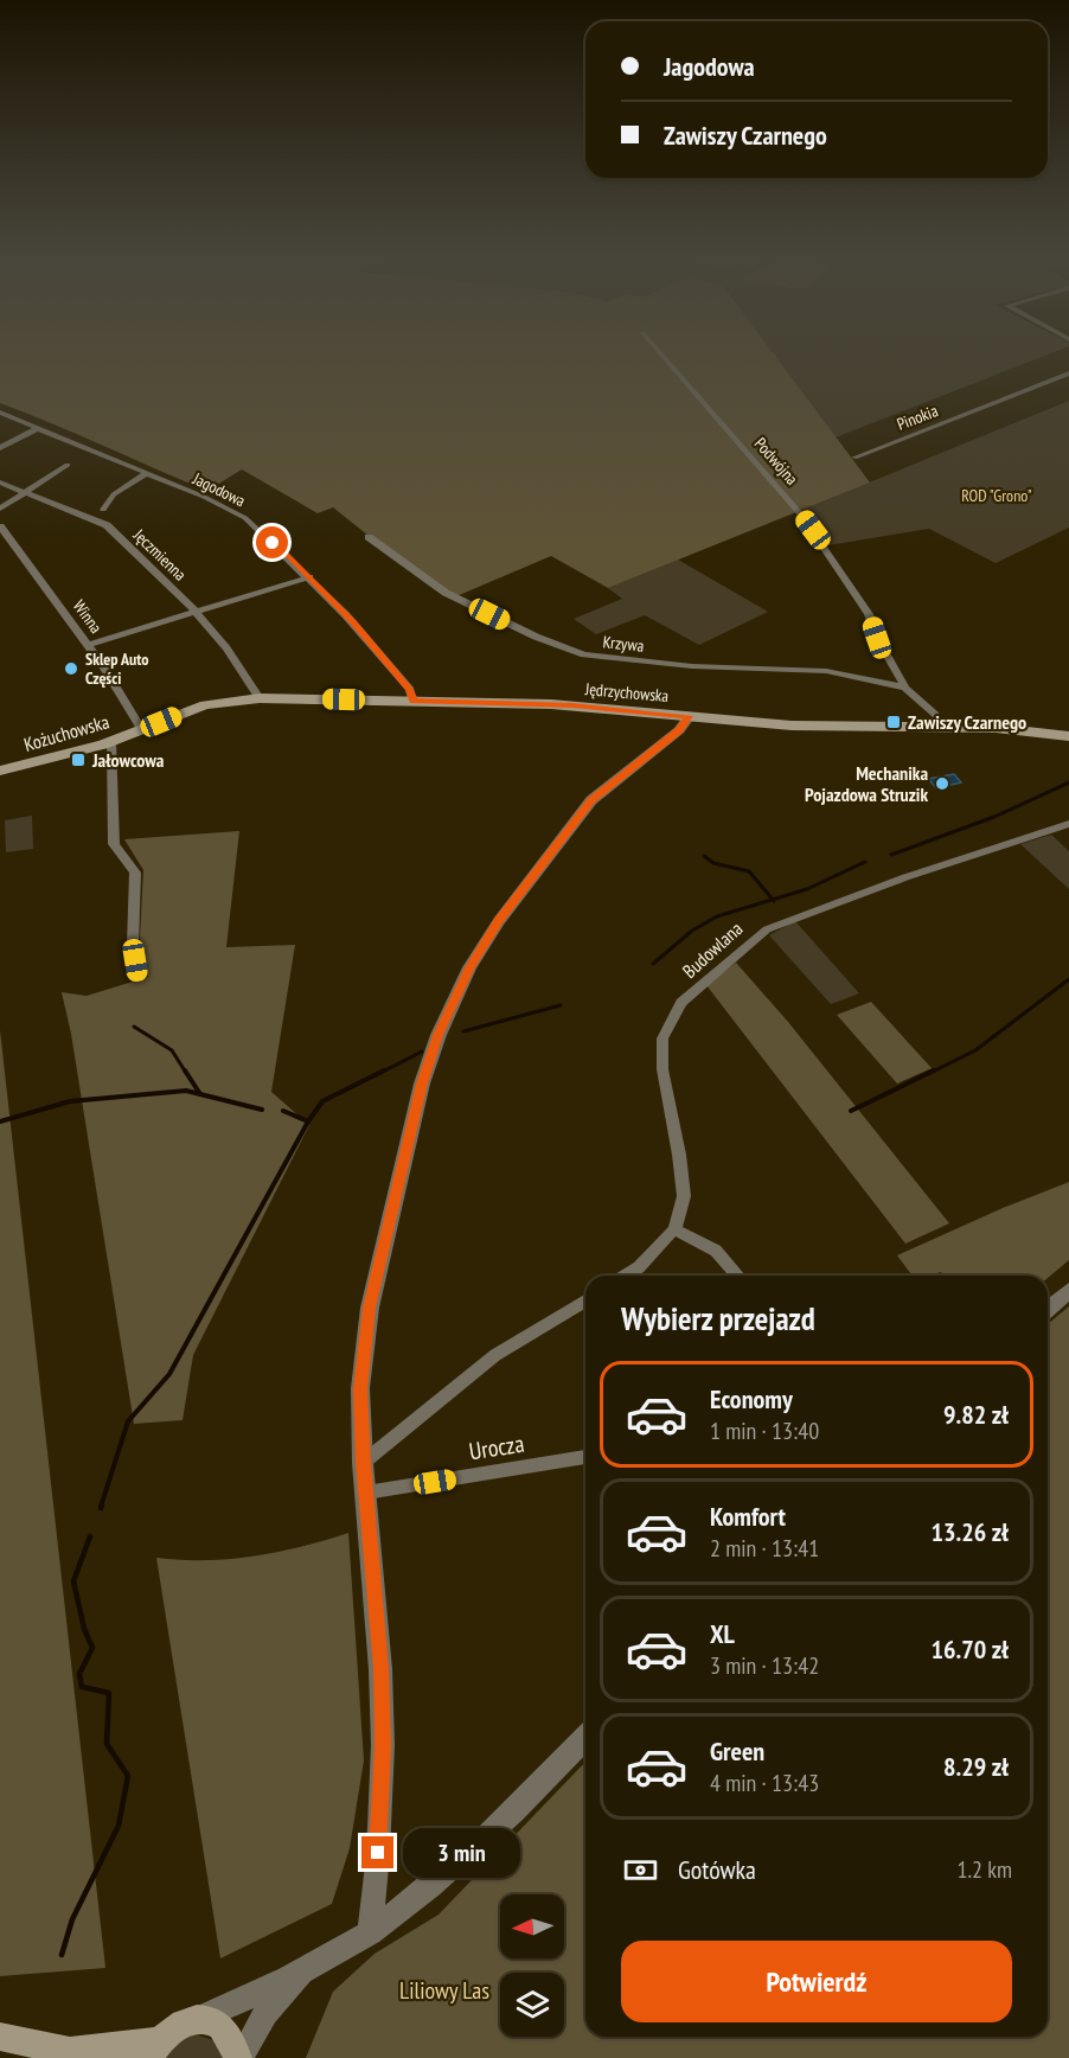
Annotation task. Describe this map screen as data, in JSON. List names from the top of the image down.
{
  "streets": {
    "main road": ["Jędrzychowska", "Kożuchowska"],
    "street": [
      "Pinokia",
      "Podwójna",
      "Jagodowa",
      "Jęczmienna",
      "Winna",
      "Krzywa",
      "Budowlana",
      "Urocza"
    ]
  },
  "crossings": [
    ["Podwójna", "Krzywa"],
    ["Podwójna", "Jędrzychowska"],
    ["Jagodowa", "Jędrzychowska"],
    ["Jęczmienna", "Jędrzychowska"],
    ["Winna", "Jędrzychowska"],
    ["Winna", "Kożuchowska"],
    ["Jędrzychowska", "Kożuchowska"]
  ],
  "parks": ["ROD \"Grono\"", "Liliowy Las"],
  "places": {
    "other": ["Sklep Auto Części", "Mechanika Pojazdowa Struzik"],
    "transit": ["Zawiszy Czarnego", "Jałowcowa"]
  },
  "north": "left",
  "page": {
    "banner": ["Jagodowa", "Zawiszy Czarnego"],
    "heading": "Wybierz przejazd",
    "list": [
      {
        "name": "Economy",
        "note": "1 min · 13:40",
        "value": "9.82 zł"
      },
      {
        "name": "Komfort",
        "note": "2 min · 13:41",
        "value": "13.26 zł"
      },
      {
        "name": "XL",
        "note": "3 min · 13:42",
        "value": "16.70 zł"
      },
      {
        "name": "Green",
        "note": "4 min · 13:43",
        "value": "8.29 zł"
      }
    ],
    "bubble": "3 min",
    "pay": ["Gotówka", "1.2 km"],
    "buttons": "Potwierdź"
  }
}
